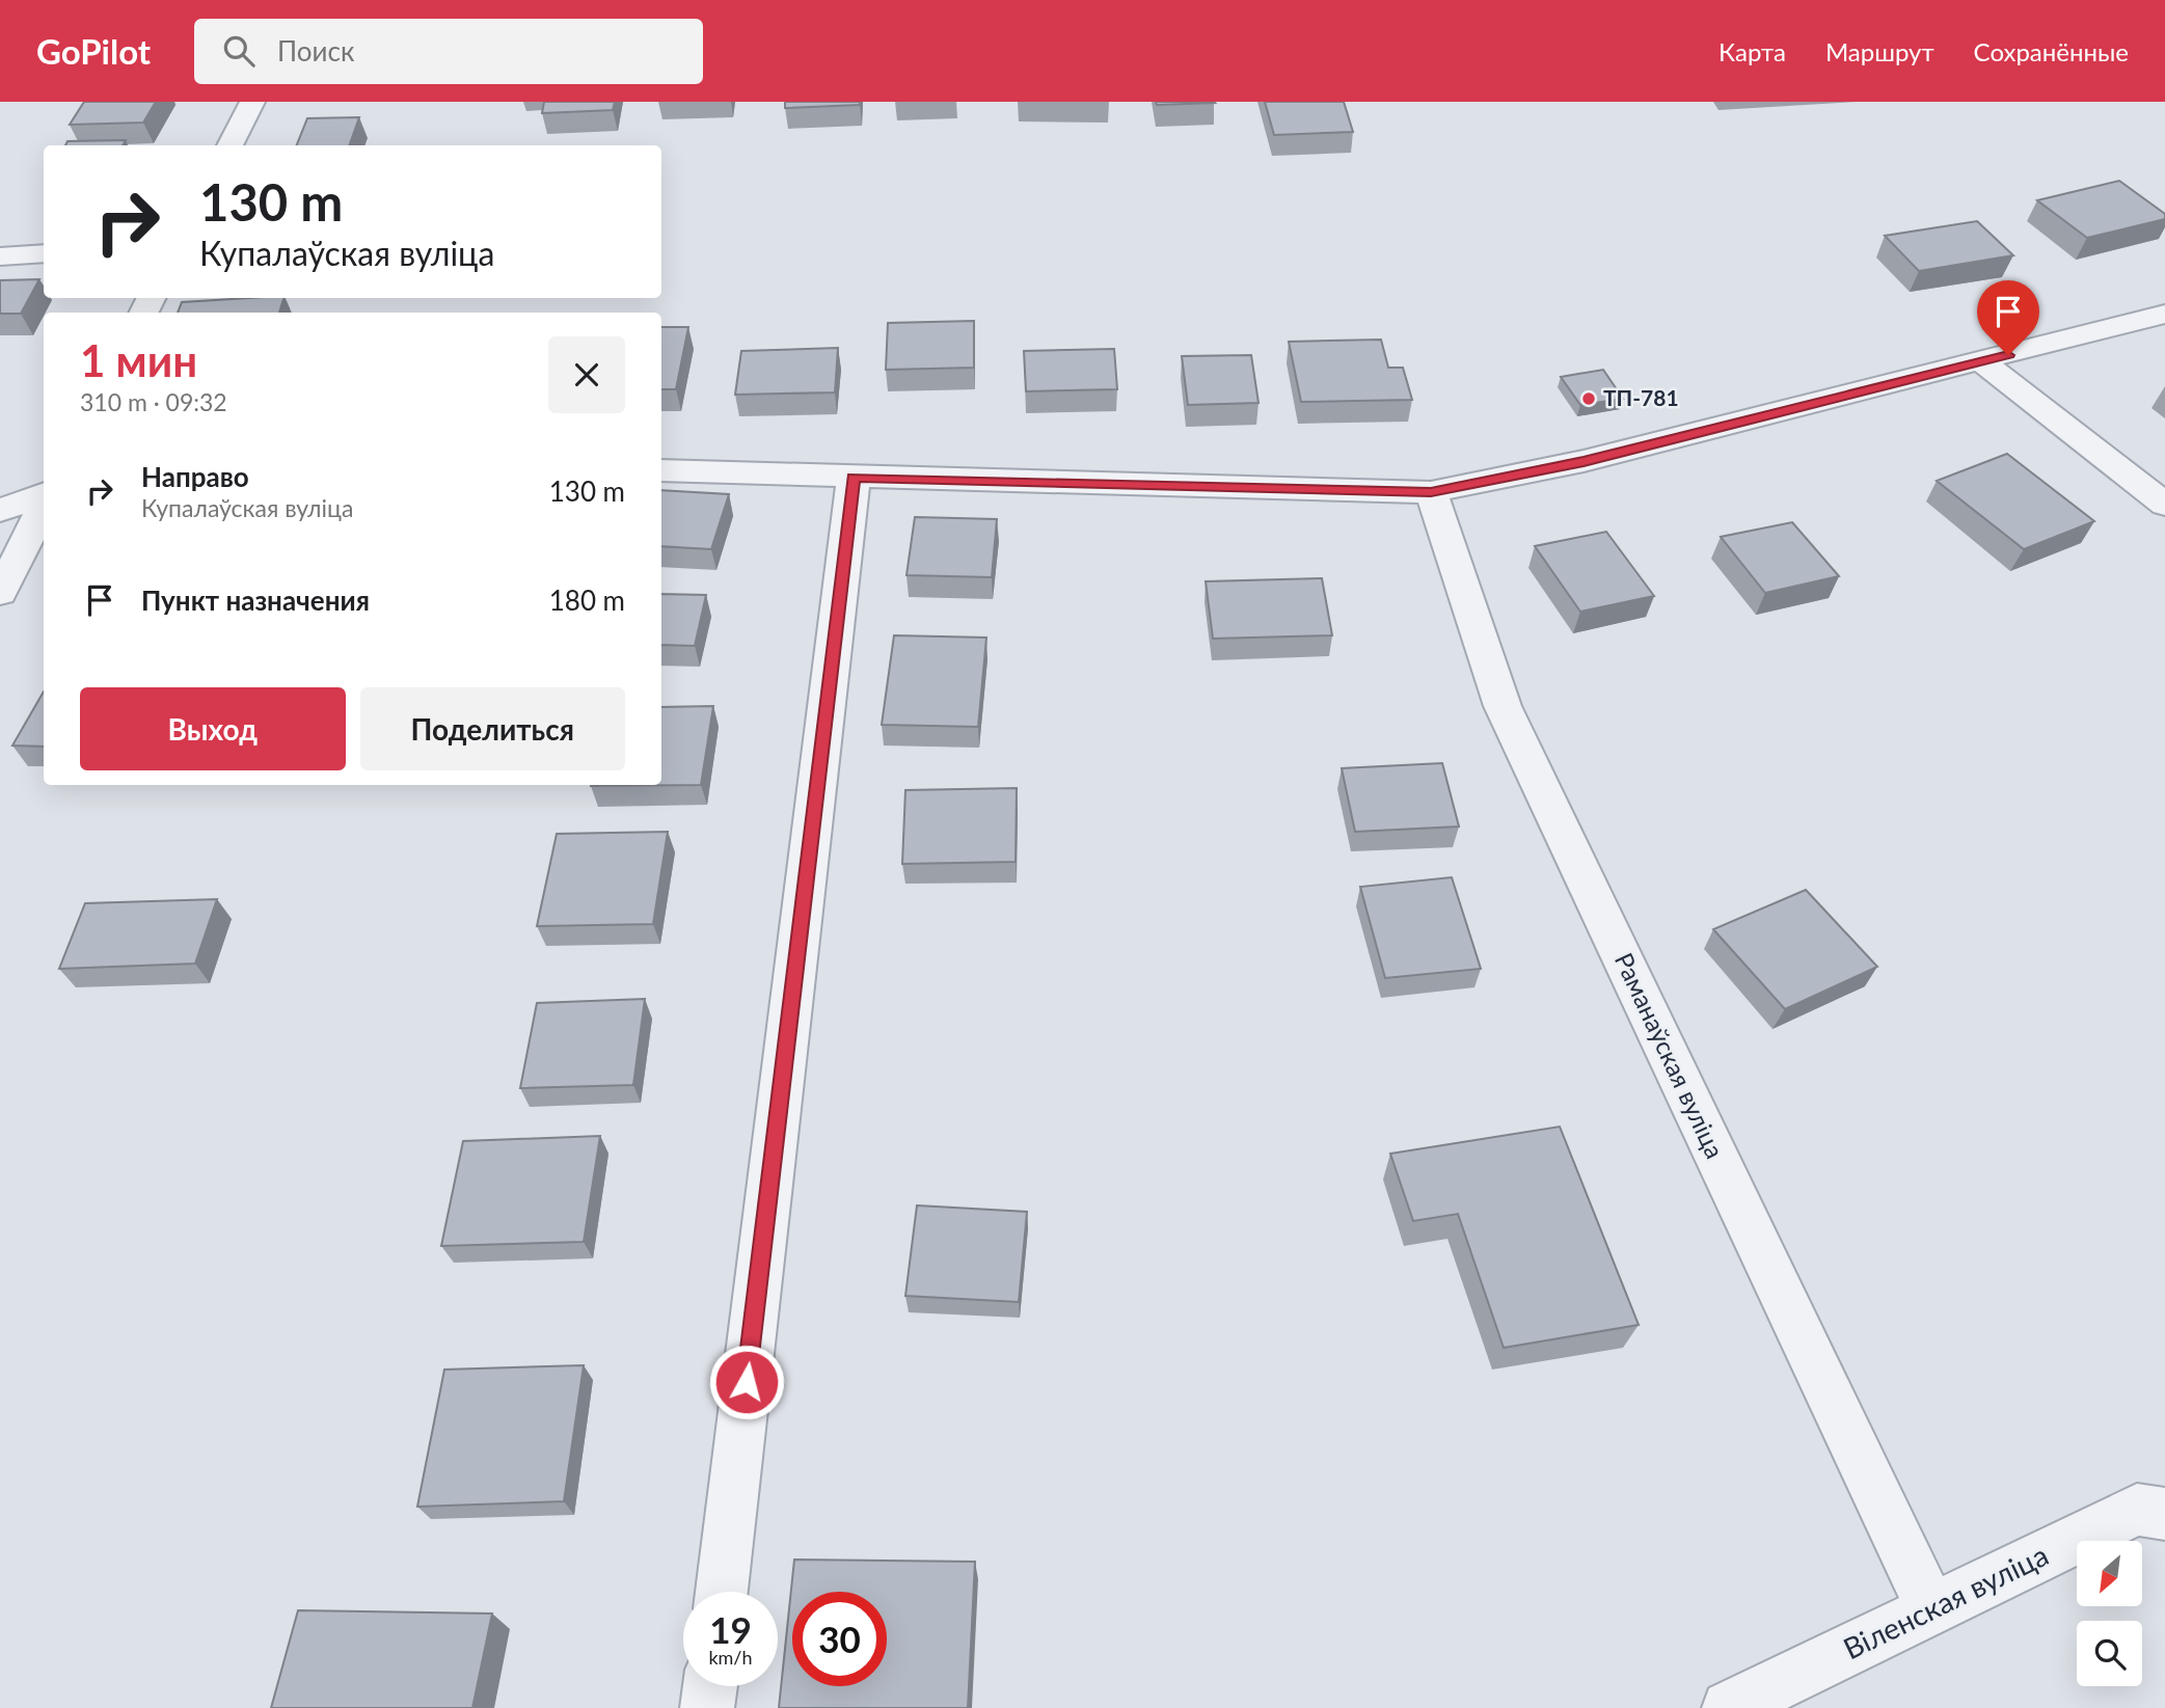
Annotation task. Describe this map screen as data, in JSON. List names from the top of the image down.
{
  "streets": {
    "street": ["Раманаўская вуліца", "Віленская вуліца"]
  },
  "crossings": [
    ["Раманаўская вуліца", "Віленская вуліца"]
  ],
  "places": ["ТП-781"],
  "north": "bottom left",
  "page": {
    "header": "GoPilot",
    "search": "Поиск",
    "nav": ["Карта", "Маршрут", "Сохранённые"],
    "turn": ["130 m", "Купалаўская вуліца"],
    "heading": ["1 мин", "310 m · 09:32"],
    "list": [
      {
        "name": "Направо",
        "note": "Купалаўская вуліца",
        "value": "130 m"
      },
      {
        "name": "Пункт назначения",
        "value": "180 m"
      }
    ],
    "buttons": ["Выход", "Поделиться"],
    "speed": "19 km/h",
    "limit": "30"
  }
}
